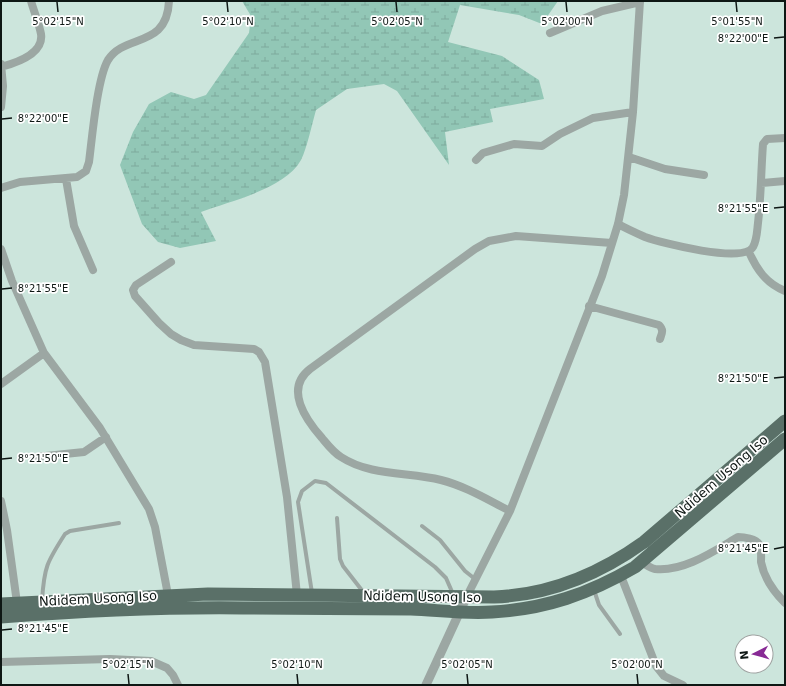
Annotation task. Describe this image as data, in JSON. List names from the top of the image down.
{
  "streets": {
    "highway": ["Ndidem Usong Iso"]
  },
  "north": "left",
  "coordinates": [
    "5°02'15\"N",
    "5°02'10\"N",
    "5°02'05\"N",
    "5°02'00\"N",
    "5°01'55\"N",
    "8°22'00\"E",
    "8°21'55\"E",
    "8°21'50\"E",
    "8°21'45\"E"
  ]
}
